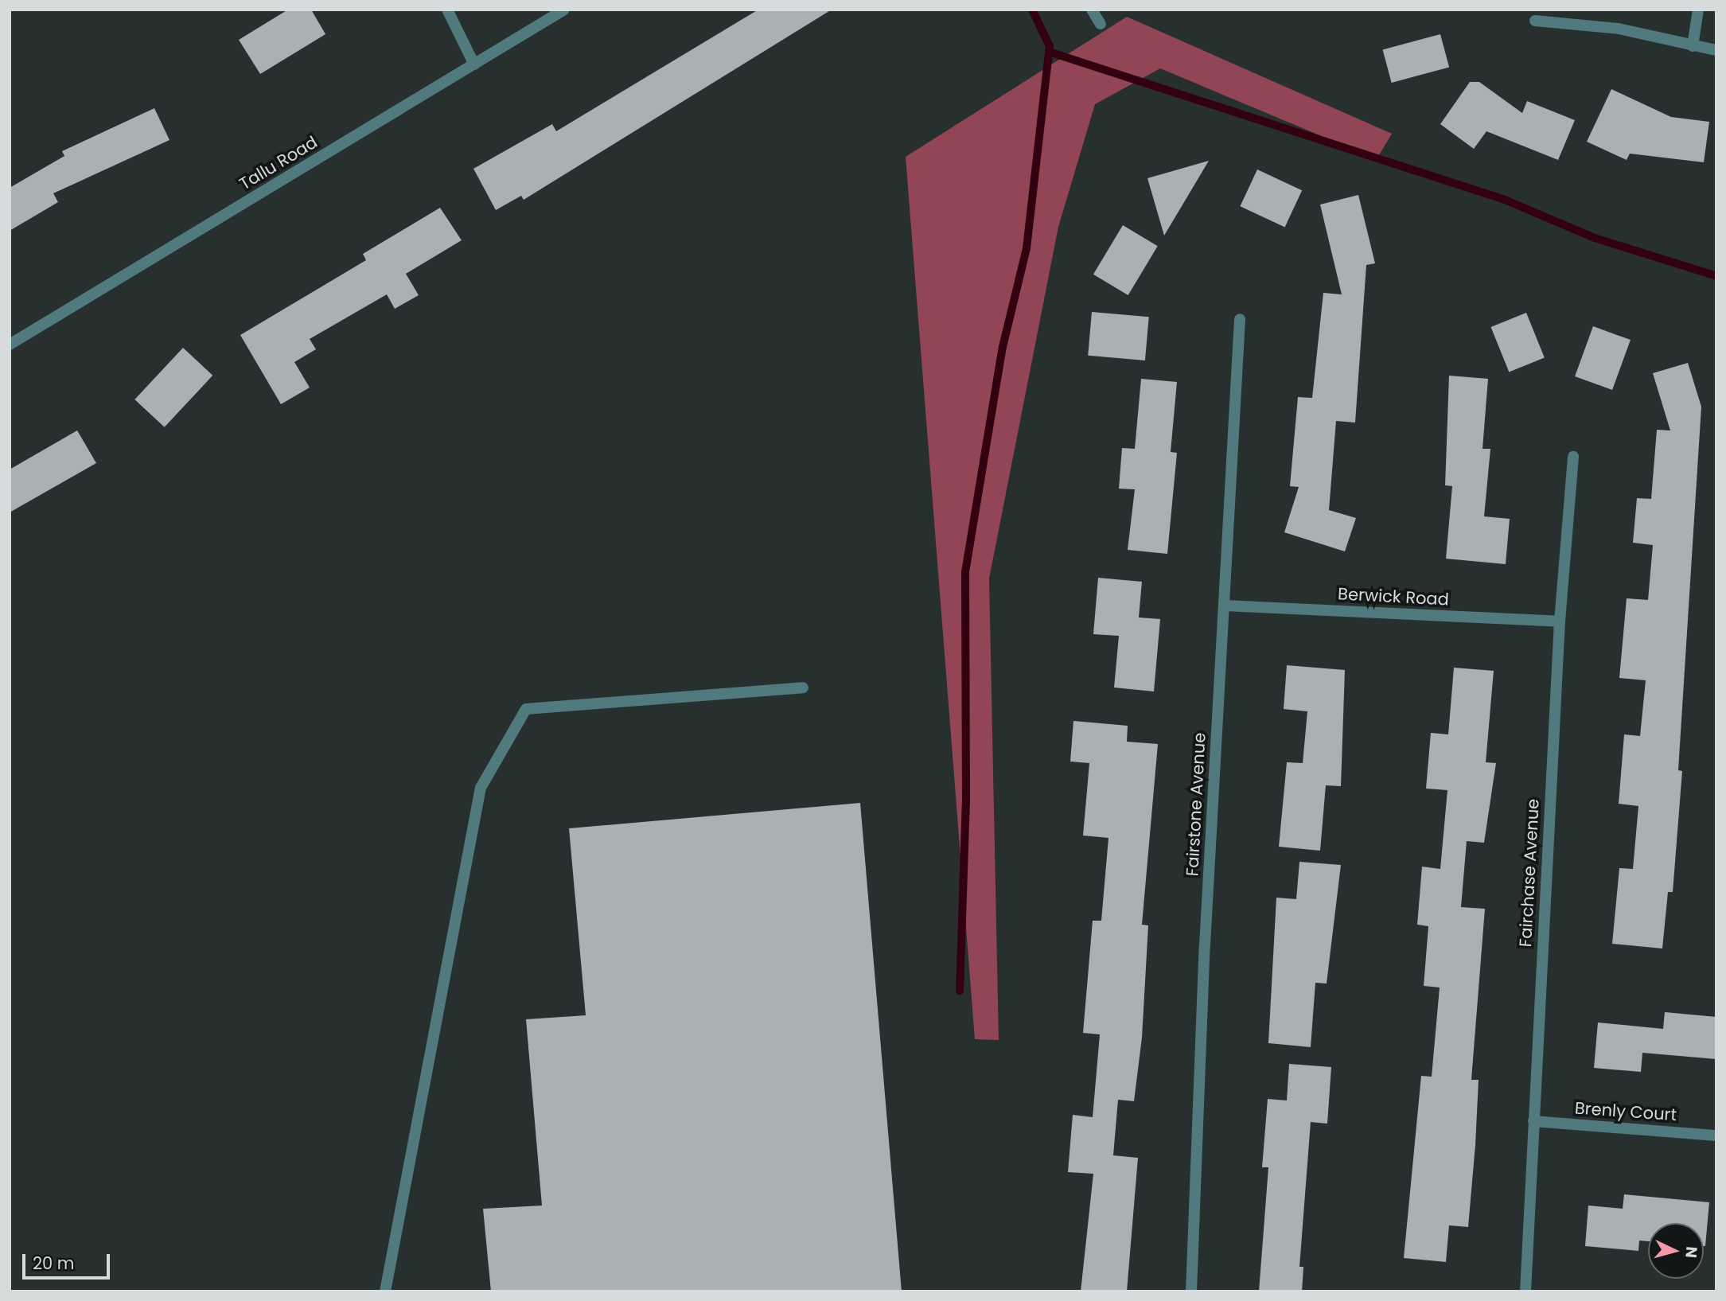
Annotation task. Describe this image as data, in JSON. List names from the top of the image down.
{
  "streets": {
    "street": [
      "Tallu Road",
      "Berwick Road",
      "Fairstone Avenue",
      "Fairchase Avenue",
      "Brenly Court"
    ]
  },
  "crossings": [
    ["Berwick Road", "Fairstone Avenue"],
    ["Berwick Road", "Fairchase Avenue"],
    ["Fairchase Avenue", "Brenly Court"]
  ],
  "scale_bar": "20 m",
  "north": "right"
}
